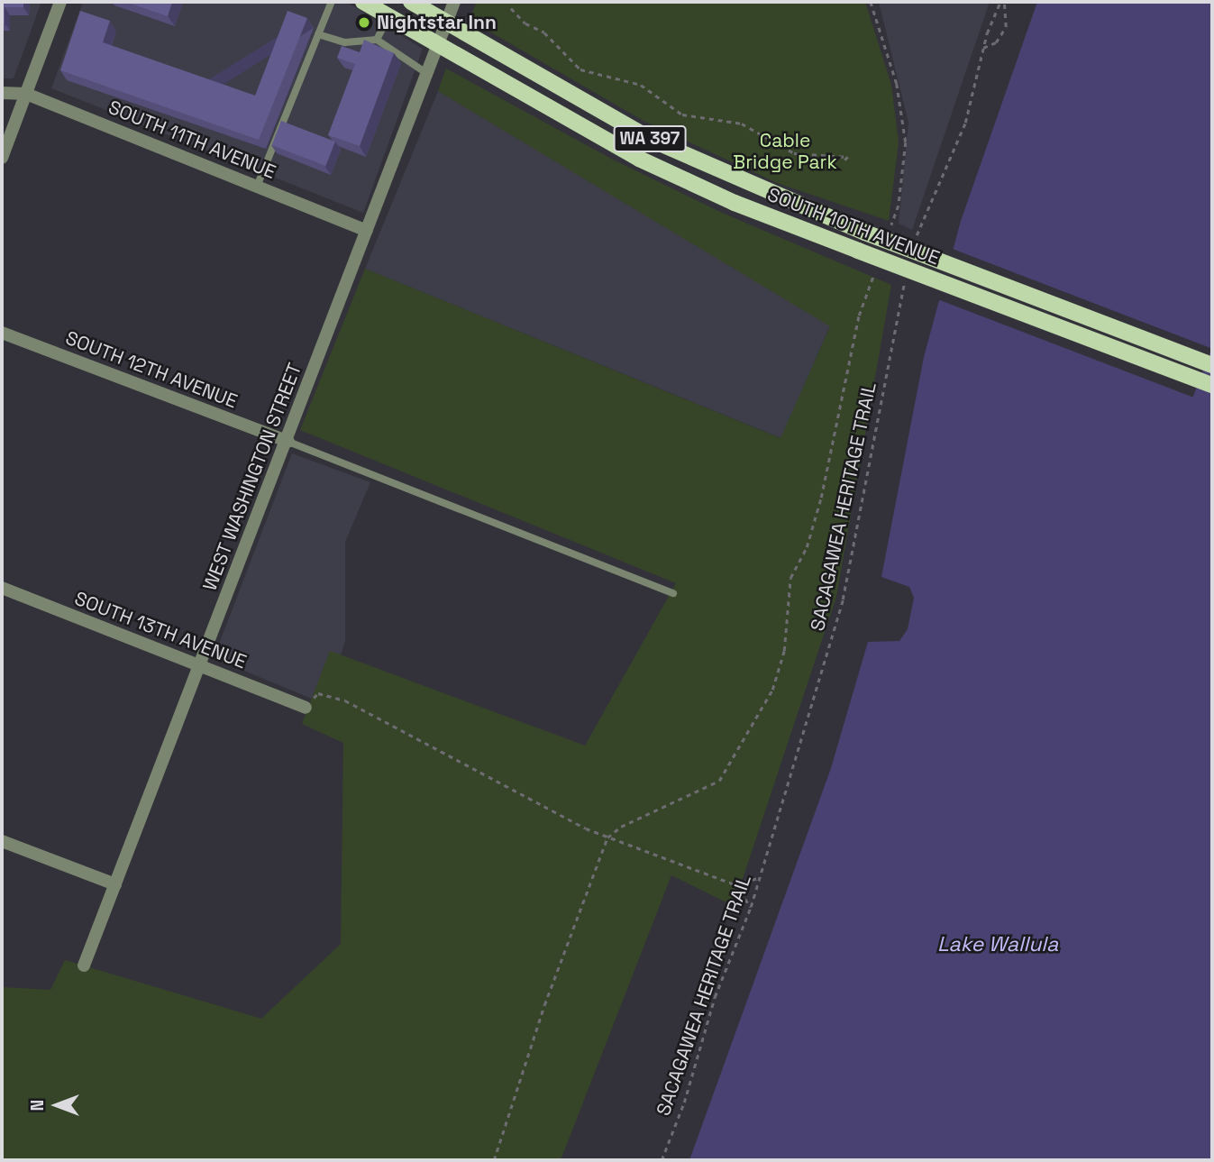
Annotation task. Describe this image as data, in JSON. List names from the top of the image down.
{
  "streets": {
    "main road": ["WA 397", "SOUTH 10TH AVENUE"],
    "street": [
      "SOUTH 11TH AVENUE",
      "SOUTH 12TH AVENUE",
      "WEST WASHINGTON STREET",
      "SOUTH 13TH AVENUE"
    ],
    "path": ["SACAGAWEA HERITAGE TRAIL"]
  },
  "crossings": [
    ["SOUTH 11TH AVENUE", "WEST WASHINGTON STREET"],
    ["SOUTH 10TH AVENUE", "WEST WASHINGTON STREET"],
    ["SOUTH 12TH AVENUE", "WEST WASHINGTON STREET"],
    ["WEST WASHINGTON STREET", "SOUTH 13TH AVENUE"]
  ],
  "water": ["Lake Wallula"],
  "parks": ["Cable Bridge Park"],
  "places": ["Nightstar Inn"],
  "north": "left"
}
